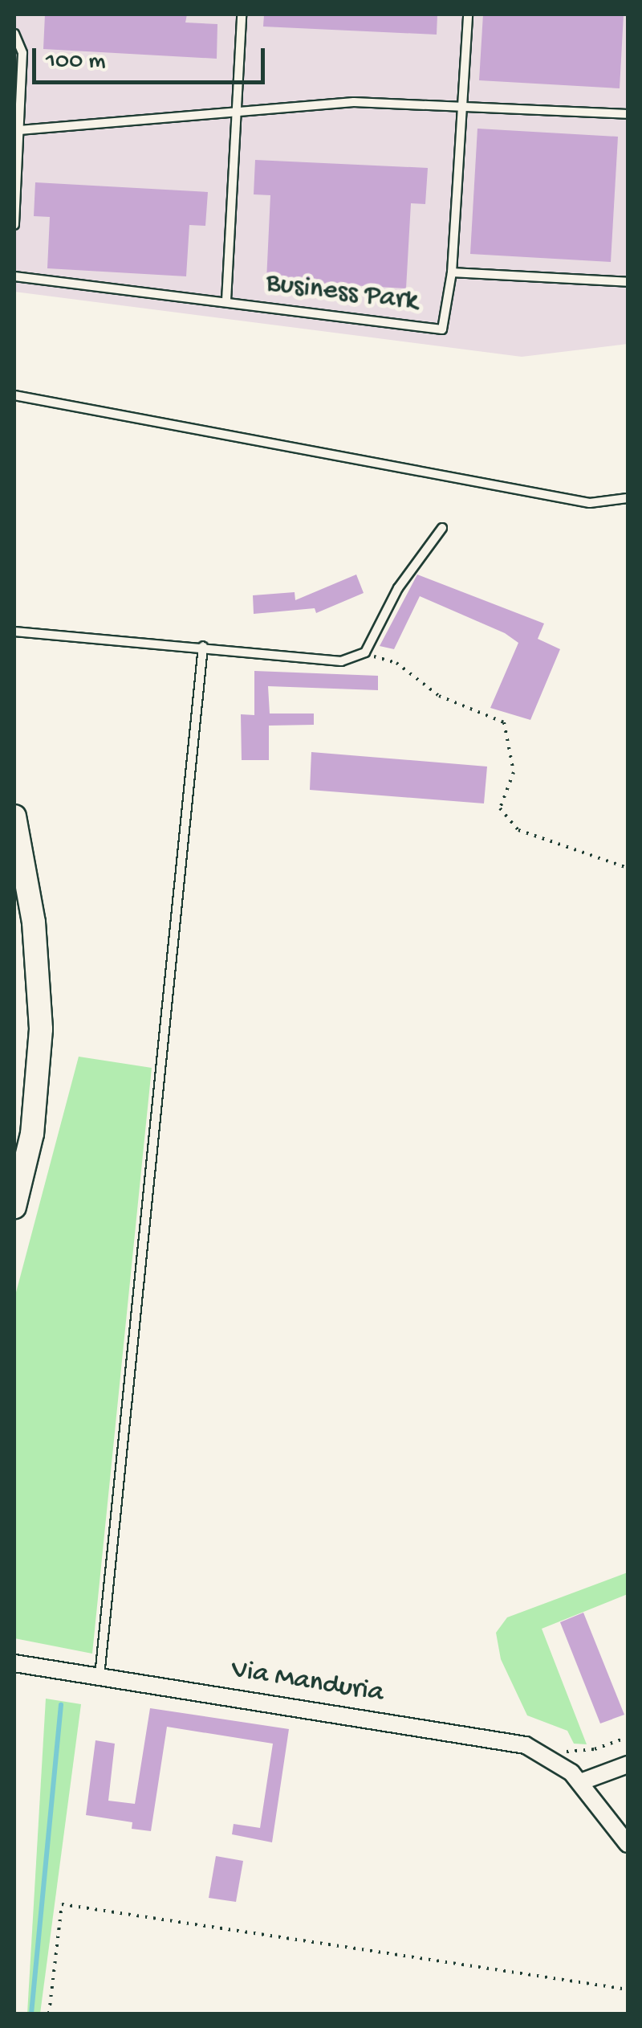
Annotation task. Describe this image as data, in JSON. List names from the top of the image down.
{
  "streets": {
    "street": ["Via Manduria"],
    "lane": ["Business Park"]
  },
  "scale_bar": "100 m"
}
